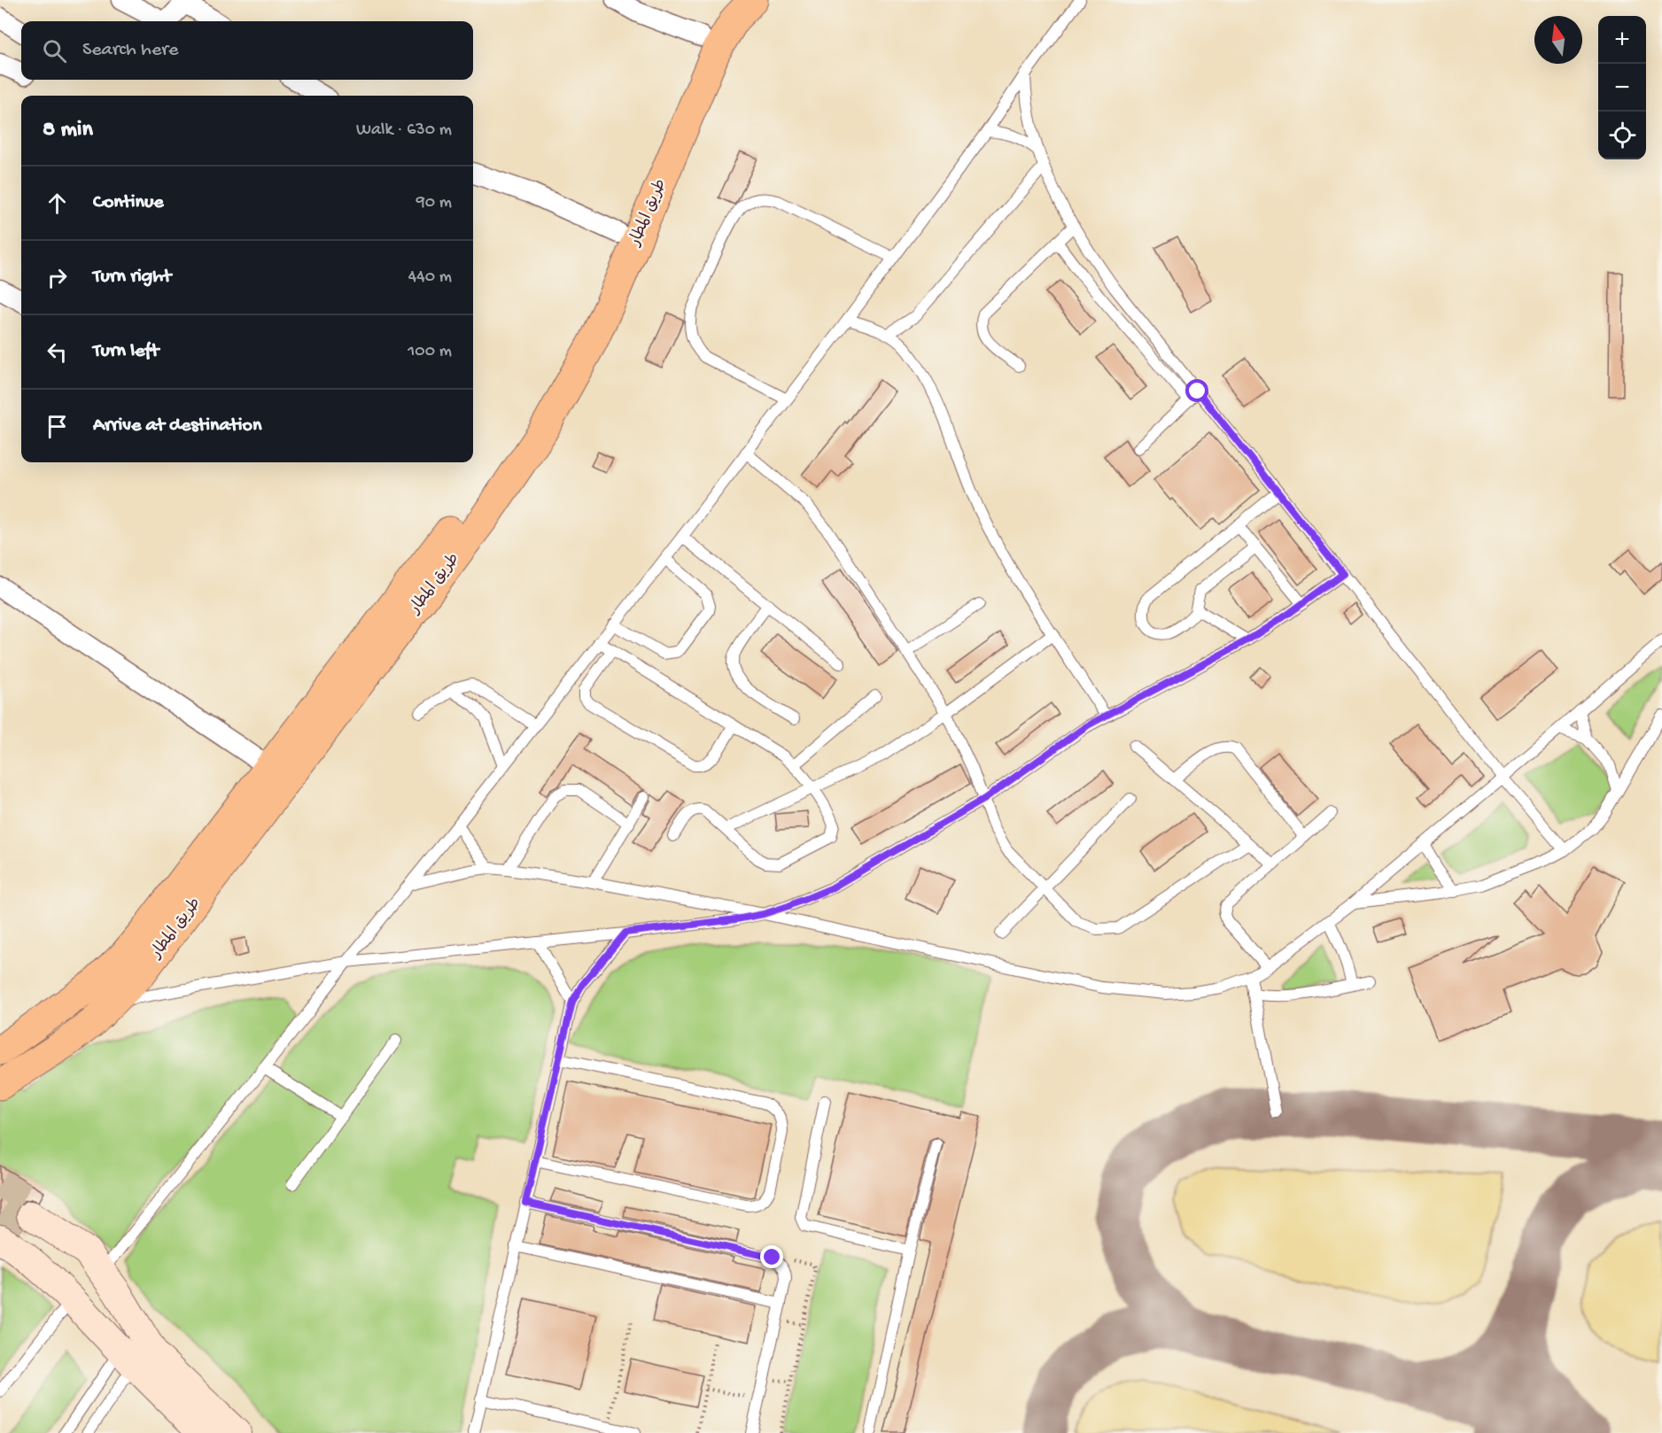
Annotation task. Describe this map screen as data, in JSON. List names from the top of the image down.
{
  "streets": {
    "main road": ["طريق المطار"]
  },
  "north": "top",
  "page": {
    "map_buttons": ["+", "−"],
    "search": "Search here",
    "heading": ["8 min", "Walk · 630 m"],
    "list": [
      ["Continue", "90 m"],
      ["Turn right", "440 m"],
      ["Turn left", "100 m"],
      "Arrive at destination"
    ]
  }
}
